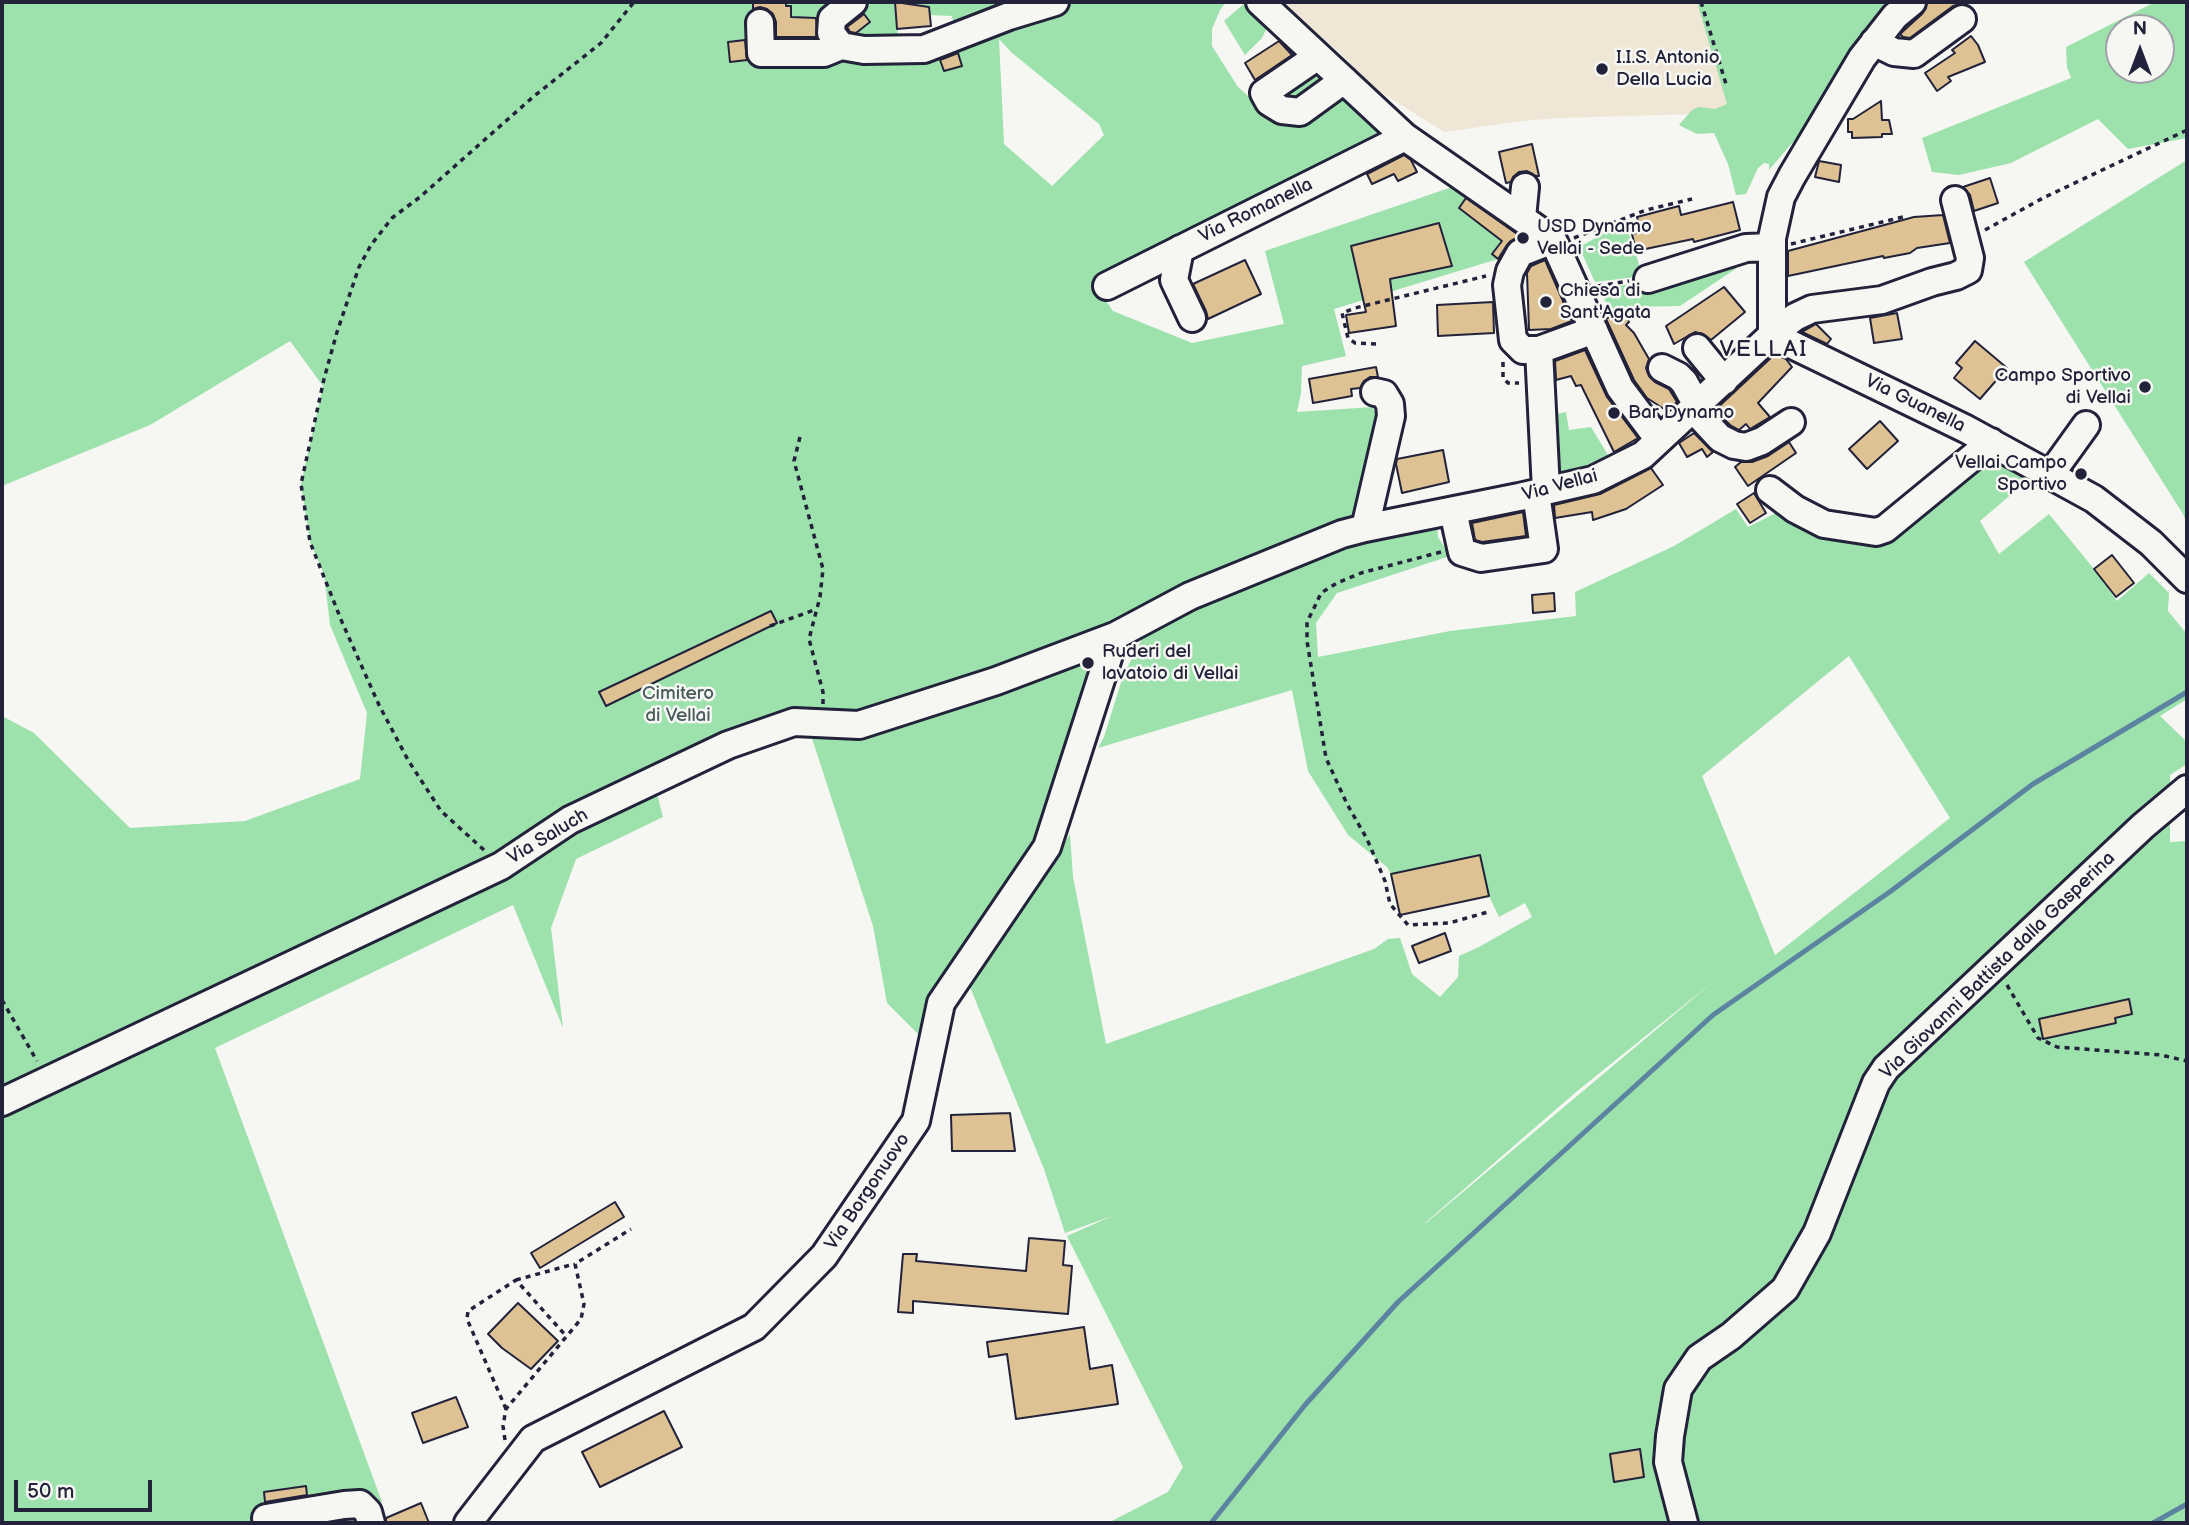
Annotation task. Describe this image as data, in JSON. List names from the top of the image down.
{
  "streets": {
    "street": [
      "Via Romanella",
      "Via Guanella",
      "Via Vellai",
      "Via Saluch",
      "Via Giovanni Battista dalla Gasperina",
      "Via Borgonuovo"
    ]
  },
  "crossings": [
    ["Via Guanella", "Via Vellai"],
    ["Via Vellai", "Via Saluch"],
    ["Via Vellai", "Via Borgonuovo"],
    ["Via Saluch", "Via Borgonuovo"]
  ],
  "districts": ["VELLAI"],
  "parks": ["Cimitero di Vellai"],
  "places": [
    "I.I.S. Antonio Della Lucia",
    "USD Dynamo Vellai - Sede",
    "Chiesa di Sant'Agata",
    "Campo Sportivo di Vellai",
    "Bar Dynamo",
    "Vellai Campo Sportivo",
    "Ruderi del lavatoio di Vellai"
  ],
  "scale_bar": "50 m",
  "north": "top"
}
